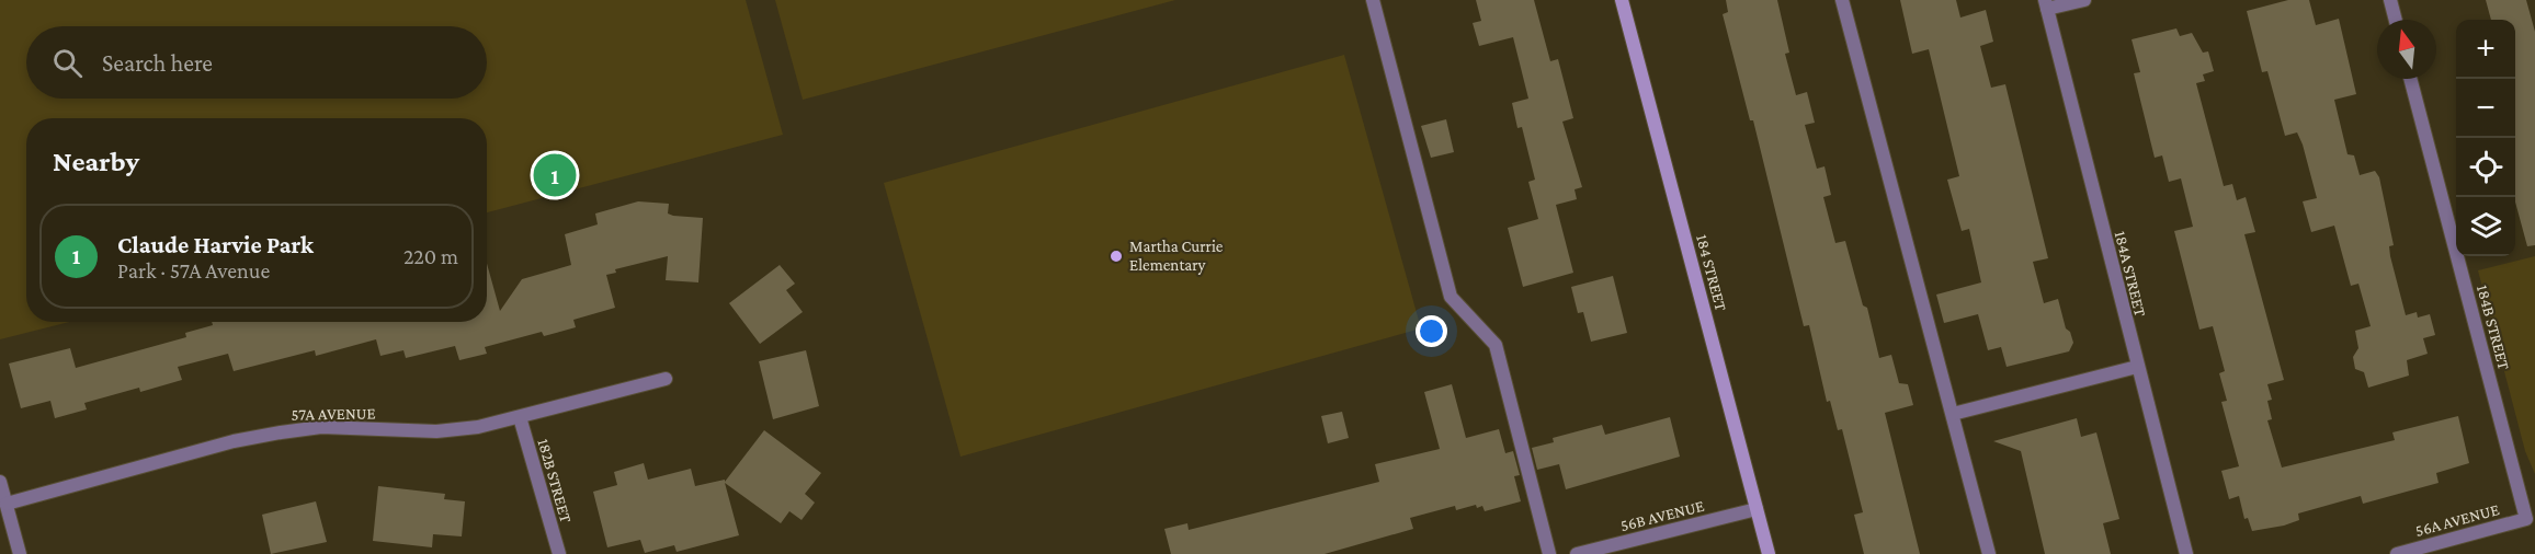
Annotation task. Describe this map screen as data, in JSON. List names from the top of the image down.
{
  "streets": {
    "main road": ["184 STREET"],
    "street": [
      "184A STREET",
      "184B STREET",
      "57A AVENUE",
      "182B STREET",
      "56B AVENUE",
      "56A AVENUE"
    ]
  },
  "crossings": [
    ["184 STREET", "56B AVENUE"],
    ["184B STREET", "56A AVENUE"],
    ["57A AVENUE", "182B STREET"]
  ],
  "places": ["Martha Currie Elementary"],
  "north": "top",
  "page": {
    "map_buttons": ["+", "−"],
    "search": "Search here",
    "heading": "Nearby",
    "pins": "1",
    "list": [
      {
        "mark": "1",
        "name": "Claude Harvie Park",
        "note": "Park · 57A Avenue",
        "value": "220 m"
      }
    ]
  }
}
